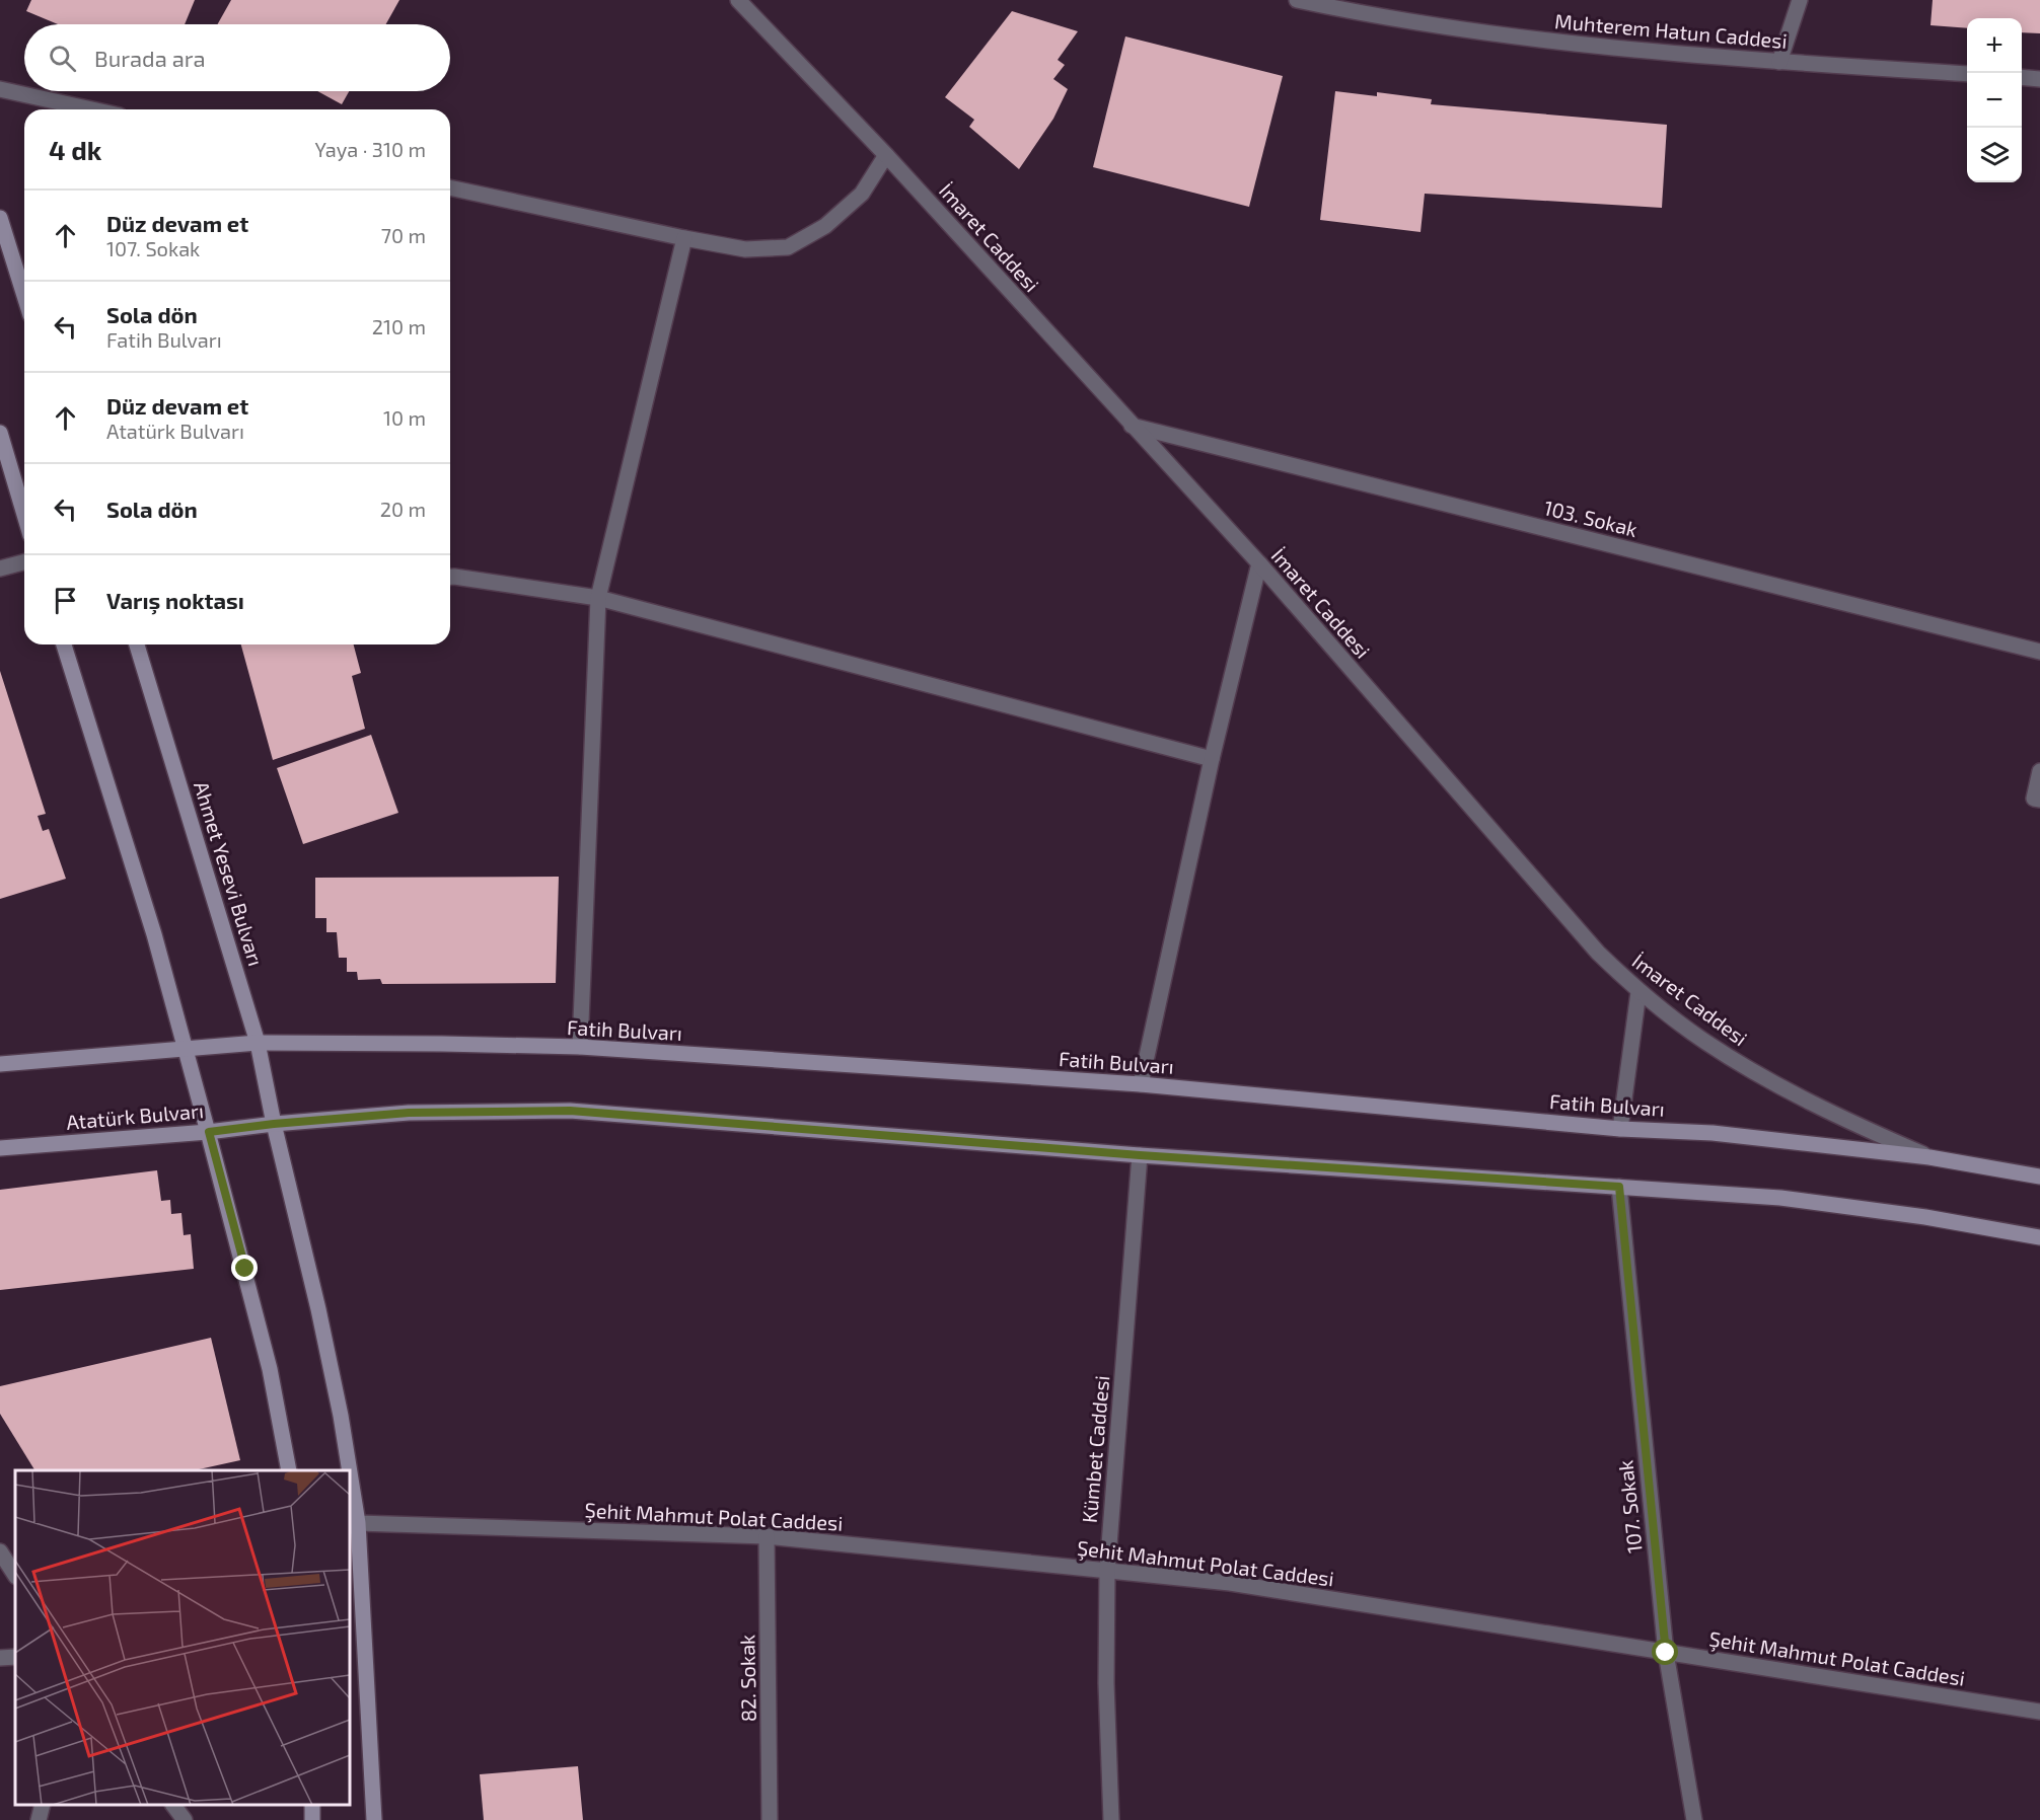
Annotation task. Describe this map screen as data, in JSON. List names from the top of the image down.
{
  "streets": {
    "main road": ["Ahmet Yesevi Bulvarı", "Fatih Bulvarı", "Atatürk Bulvarı"],
    "street": [
      "Muhterem Hatun Caddesi",
      "İmaret Caddesi",
      "103. Sokak",
      "Kümbet Caddesi",
      "107. Sokak",
      "Şehit Mahmut Polat Caddesi",
      "82. Sokak"
    ]
  },
  "crossings": [
    ["İmaret Caddesi", "103. Sokak"],
    ["İmaret Caddesi", "Fatih Bulvarı"],
    ["Ahmet Yesevi Bulvarı", "Fatih Bulvarı"],
    ["Ahmet Yesevi Bulvarı", "Atatürk Bulvarı"],
    ["Ahmet Yesevi Bulvarı", "Şehit Mahmut Polat Caddesi"],
    ["Kümbet Caddesi", "Şehit Mahmut Polat Caddesi"],
    ["107. Sokak", "Şehit Mahmut Polat Caddesi"],
    ["Şehit Mahmut Polat Caddesi", "82. Sokak"]
  ],
  "page": {
    "map_buttons": ["+", "−"],
    "search": "Burada ara",
    "heading": ["4 dk", "Yaya · 310 m"],
    "list": [
      ["Düz devam et", "107. Sokak", "70 m"],
      ["Sola dön", "Fatih Bulvarı", "210 m"],
      ["Düz devam et", "Atatürk Bulvarı", "10 m"],
      ["Sola dön", "20 m"],
      "Varış noktası"
    ]
  }
}
